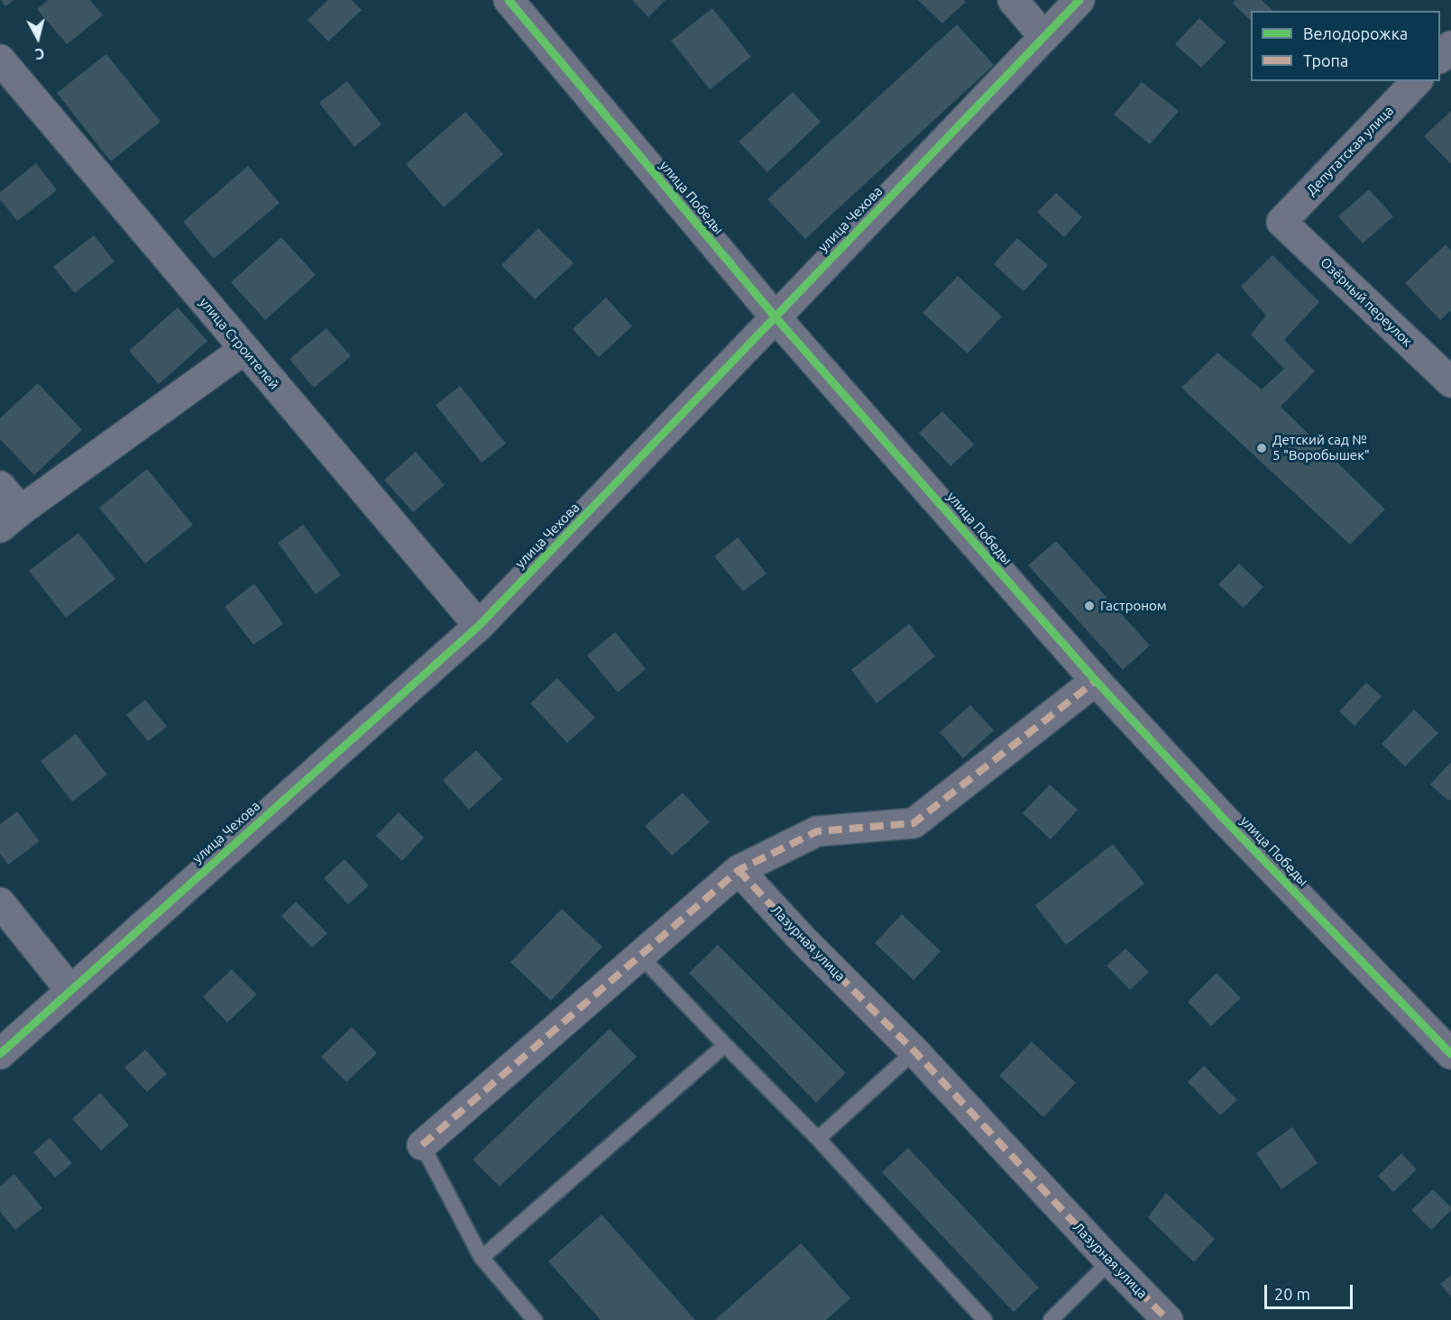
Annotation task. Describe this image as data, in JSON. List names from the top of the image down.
{
  "streets": {
    "street": [
      "Депутатская улица",
      "улица Победы",
      "улица Чехова",
      "Озёрный переулок",
      "улица Строителей",
      "Лазурная улица"
    ]
  },
  "crossings": [
    ["Депутатская улица", "Озёрный переулок"],
    ["улица Победы", "улица Чехова"],
    ["улица Чехова", "улица Строителей"]
  ],
  "places": ["Детский сад № 5 \"Воробышек\"", "Гастроном"],
  "legend": ["Велодорожка", "Тропа"],
  "scale_bar": "20 m",
  "north": "bottom"
}
